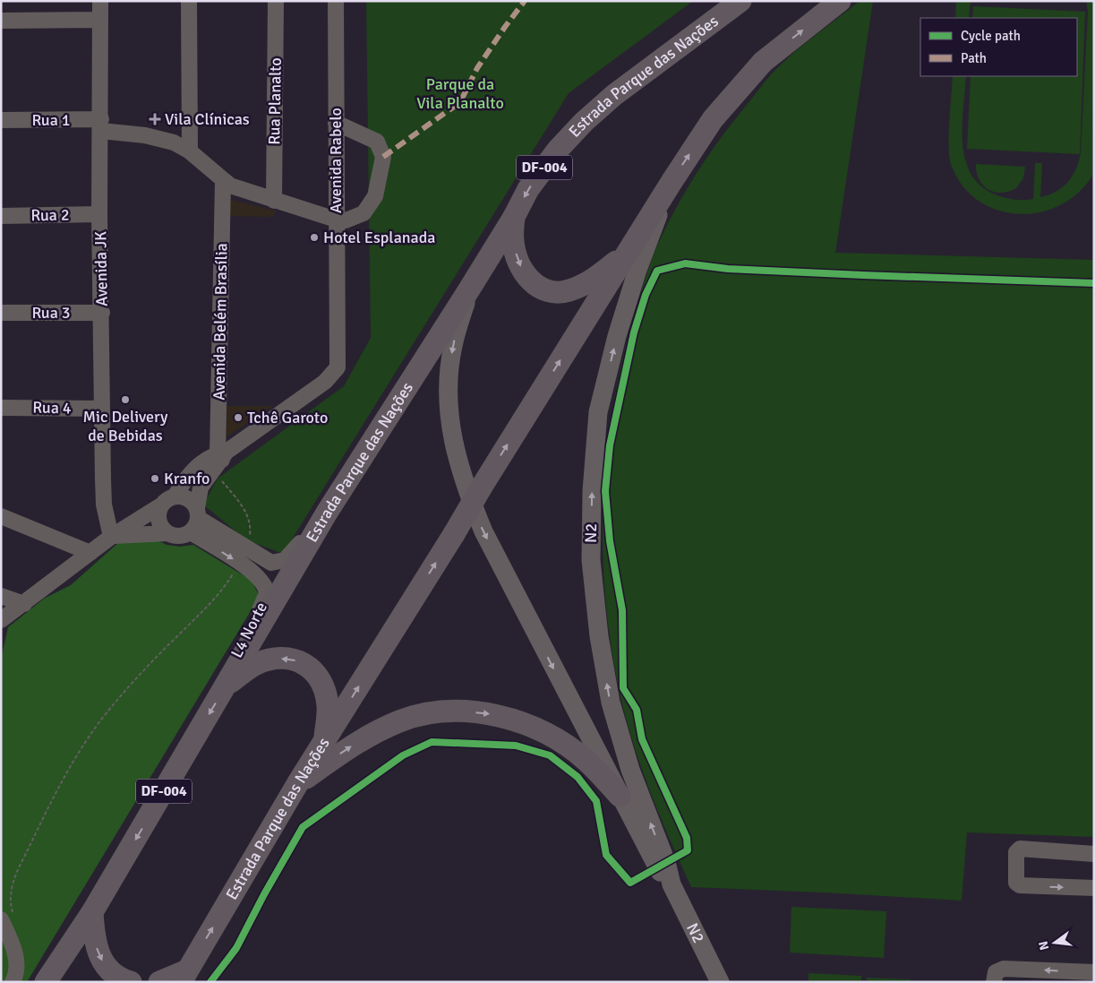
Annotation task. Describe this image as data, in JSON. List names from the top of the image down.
{
  "streets": {
    "highway": ["Estrada Parque das Nações", "DF-004"],
    "main road": ["N2"],
    "street": [
      "Rua Planalto",
      "Rua 1",
      "Avenida Rabelo",
      "Rua 2",
      "Avenida JK",
      "Rua 3",
      "Avenida Belém Brasília",
      "Rua 4",
      "L4 Norte"
    ]
  },
  "crossings": [
    ["Estrada Parque das Nações", "N2"],
    ["Estrada Parque das Nações", "L4 Norte"],
    ["Rua 1", "Avenida JK"],
    ["Rua 1", "Avenida Belém Brasília"],
    ["Avenida Rabelo", "Avenida Belém Brasília"],
    ["Rua 2", "Avenida JK"],
    ["Avenida JK", "Rua 3"],
    ["Avenida JK", "Rua 4"]
  ],
  "parks": ["Parque da Vila Planalto"],
  "places": {
    "health": ["Vila Clínicas"],
    "other": [
      "Hotel Esplanada",
      "Mic Delivery de Bebidas",
      "Tchê Garoto",
      "Kranfo"
    ]
  },
  "legend": ["Cycle path", "Path"],
  "north": "left"
}
